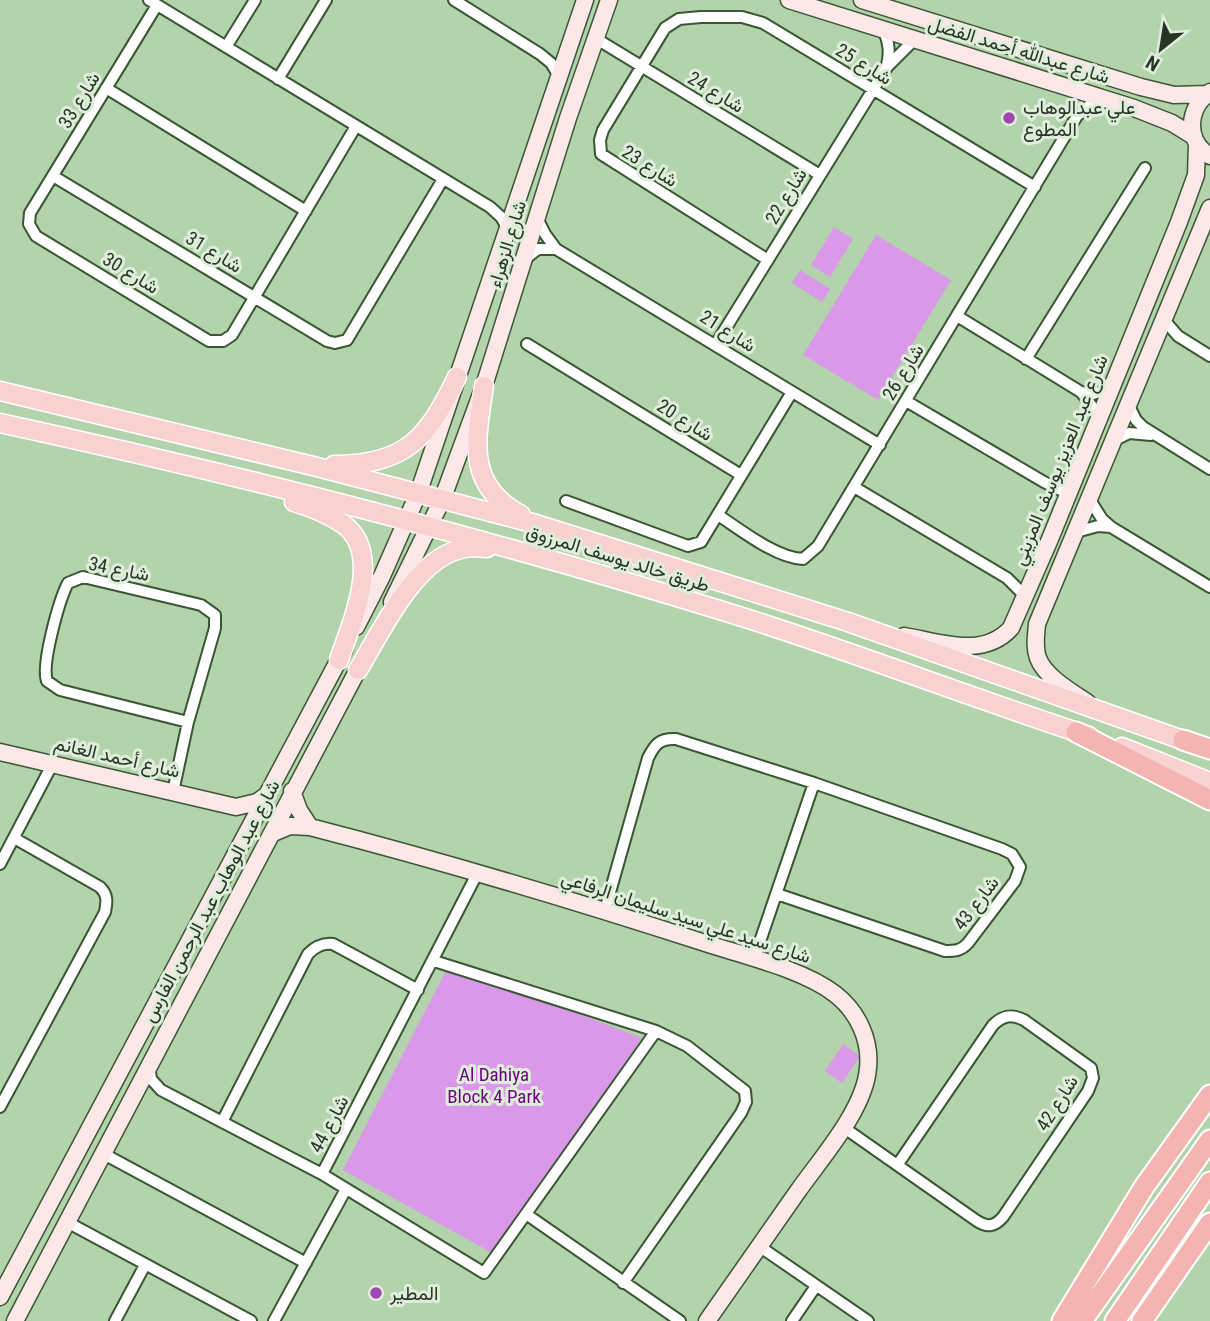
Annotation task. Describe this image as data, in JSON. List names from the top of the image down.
{
  "streets": {
    "main road": ["طريق خالد يوسف المرزوق"],
    "street": [
      "شارع عبدالله أحمد الفضل",
      "شارع 25",
      "شارع 24",
      "شارع 33",
      "شارع 23",
      "شارع 22",
      "شارع الزهراء",
      "شارع 31",
      "شارع 30",
      "شارع 21",
      "شارع 26",
      "شارع 20",
      "شارع عبد العزيز يوسف المزيني",
      "شارع 34",
      "شارع أحمد الغانم",
      "شارع عبد الوهاب عبد الرحمن الفارس",
      "شارع 43",
      "شارع سيد علي سيد سليمان الرفاعي",
      "شارع 42",
      "شارع 44"
    ]
  },
  "crossings": [
    ["شارع عبدالله أحمد الفضل", "شارع 22"],
    ["شارع عبدالله أحمد الفضل", "شارع 26"],
    ["شارع عبدالله أحمد الفضل", "شارع عبد العزيز يوسف المزيني"],
    ["شارع 25", "شارع 23"],
    ["شارع 25", "شارع 22"],
    ["شارع 25", "شارع 26"],
    ["شارع 24", "شارع 23"],
    ["شارع 24", "شارع 22"],
    ["شارع 24", "شارع الزهراء"],
    ["شارع 33", "شارع 31"],
    ["شارع 33", "شارع 30"],
    ["شارع 23", "شارع 22"],
    ["شارع 22", "شارع 21"],
    ["شارع الزهراء", "شارع 21"],
    ["شارع الزهراء", "طريق خالد يوسف المرزوق"],
    ["شارع الزهراء", "شارع عبد الوهاب عبد الرحمن الفارس"],
    ["شارع 31", "شارع 30"],
    ["شارع 21", "شارع 26"],
    ["شارع عبد العزيز يوسف المزيني", "طريق خالد يوسف المرزوق"],
    ["طريق خالد يوسف المرزوق", "شارع عبد الوهاب عبد الرحمن الفارس"],
    ["شارع 34", "شارع أحمد الغانم"],
    ["شارع أحمد الغانم", "شارع عبد الوهاب عبد الرحمن الفارس"],
    ["شارع عبد الوهاب عبد الرحمن الفارس", "شارع سيد علي سيد سليمان الرفاعي"],
    ["شارع 43", "شارع سيد علي سيد سليمان الرفاعي"],
    ["شارع سيد علي سيد سليمان الرفاعي", "شارع 42"],
    ["شارع سيد علي سيد سليمان الرفاعي", "شارع 44"]
  ],
  "parks": ["Al Dahiya Block 4 Park"],
  "places": ["علي عبدالوهاب المطوع", "المطير"],
  "north": "bottom left"
}
